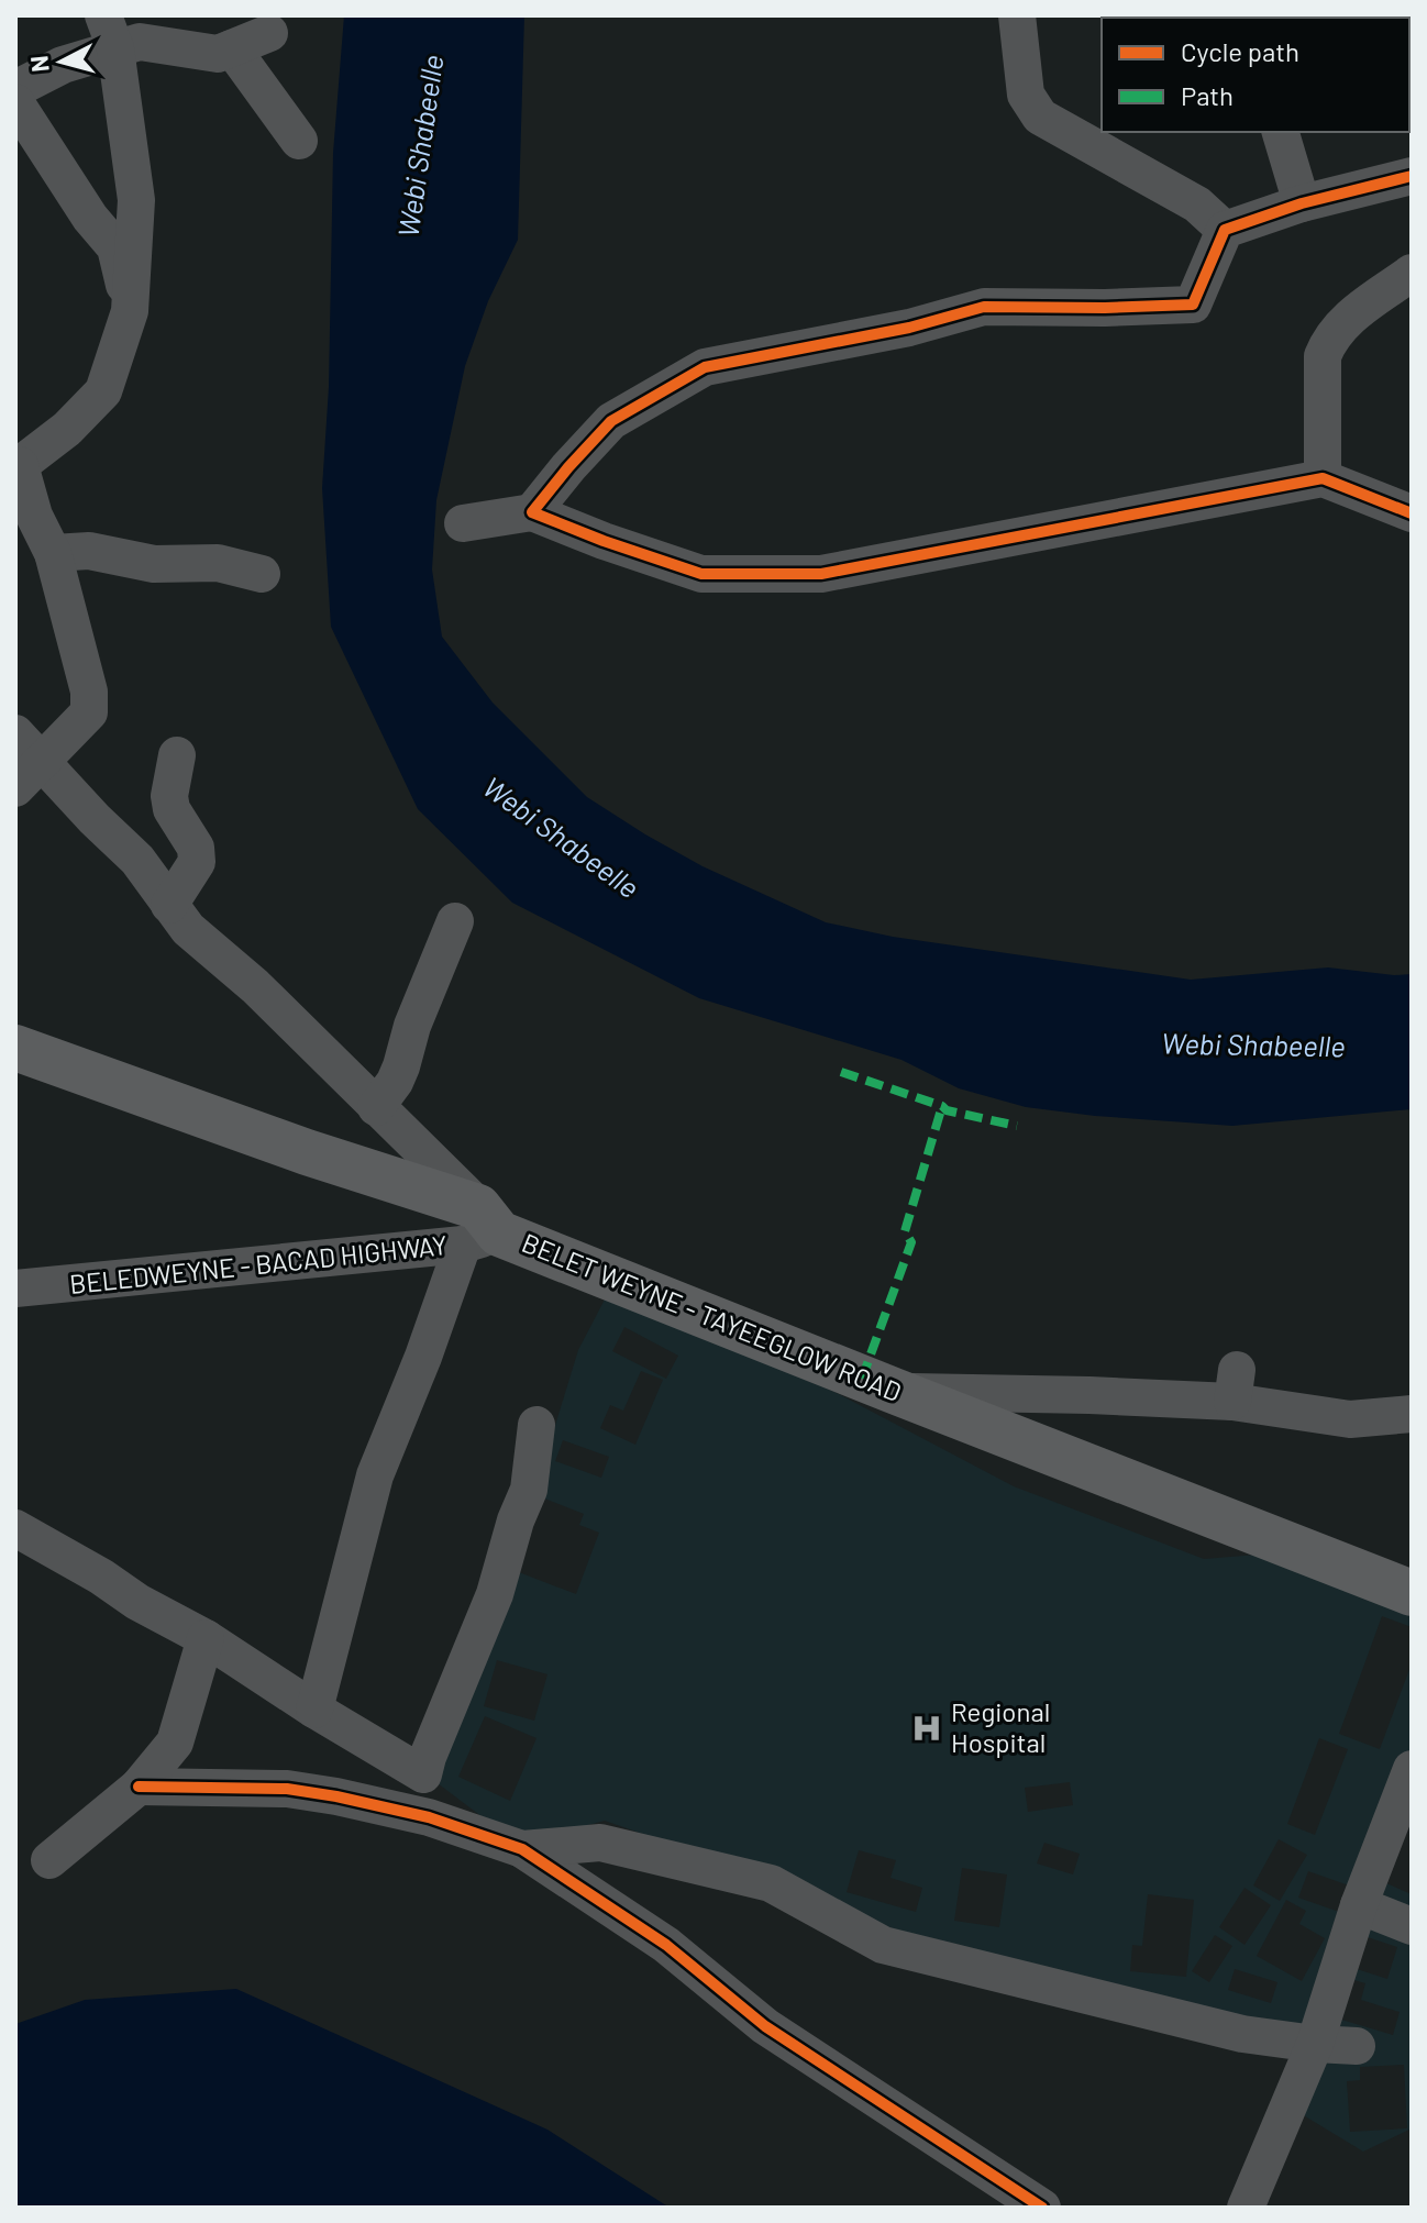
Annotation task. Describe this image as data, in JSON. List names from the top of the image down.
{
  "streets": {
    "main road": ["BELET WEYNE - TAYEEGLOW ROAD"],
    "street": ["BELEDWEYNE - BACAD HIGHWAY"]
  },
  "crossings": [
    ["BELEDWEYNE - BACAD HIGHWAY", "BELET WEYNE - TAYEEGLOW ROAD"]
  ],
  "water": ["Webi Shabeelle"],
  "places": {
    "hospital": ["Regional Hospital"]
  },
  "legend": ["Cycle path", "Path"],
  "north": "left"
}
